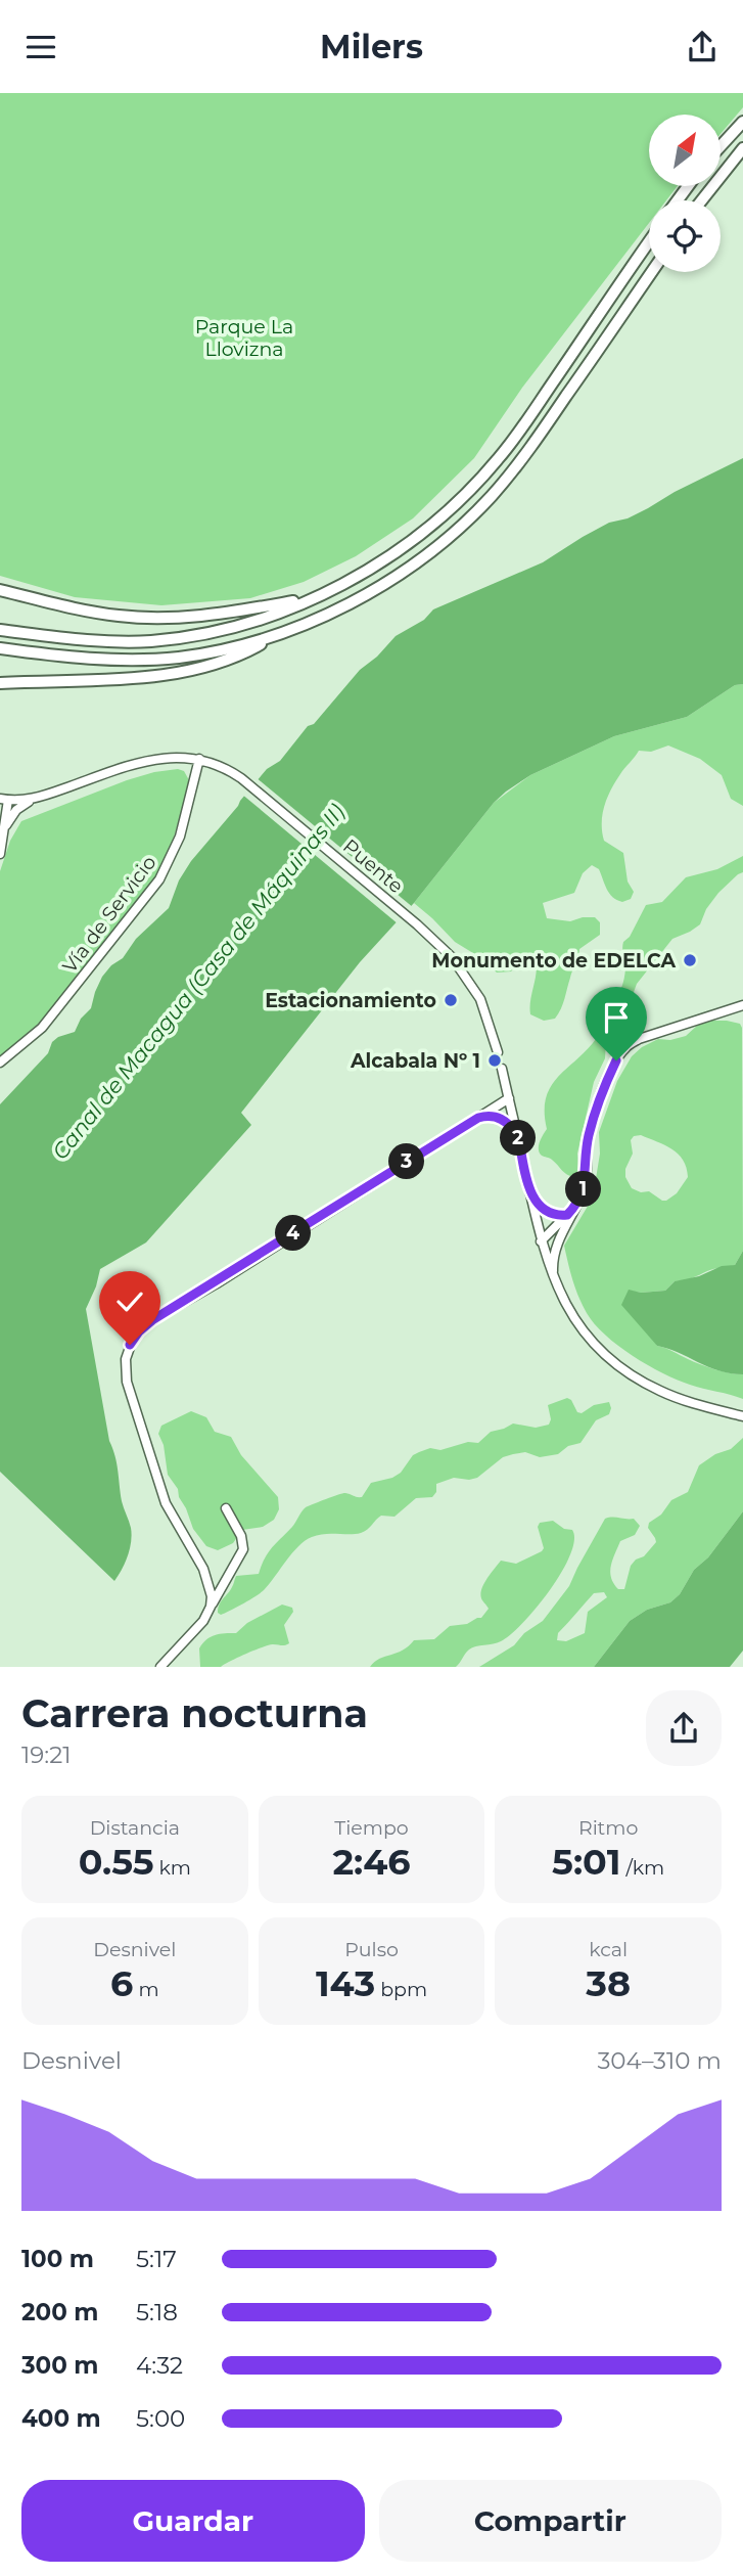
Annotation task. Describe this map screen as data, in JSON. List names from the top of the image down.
{
  "streets": {
    "street": ["Puente", "Vía de Servicio"]
  },
  "crossings": [
    ["Puente", "Vía de Servicio"]
  ],
  "water": ["Canal de Macagua (Casa de Máquinas II)"],
  "parks": ["Parque La Llovizna"],
  "places": ["Monumento de EDELCA", "Estacionamiento", "Alcabala Nº 1"],
  "north": "top right",
  "page": {
    "header": "Milers",
    "pins": [
      "2",
      "3",
      "1",
      "4"
    ],
    "heading": ["Carrera nocturna", "19:21"],
    "stats": [
      ["Distancia", "0.55 km"],
      ["Tiempo", "2:46"],
      ["Ritmo", "5:01 /km"],
      ["Desnivel", "6 m"],
      ["Pulso", "143 bpm"],
      ["kcal", "38"]
    ],
    "chart": ["Desnivel", "304–310 m"],
    "list": [
      {
        "name": "100 m",
        "note": "5:17"
      },
      {
        "name": "200 m",
        "note": "5:18"
      },
      {
        "name": "300 m",
        "note": "4:32"
      },
      {
        "name": "400 m",
        "note": "5:00"
      }
    ],
    "buttons": ["Guardar", "Compartir"]
  }
}
